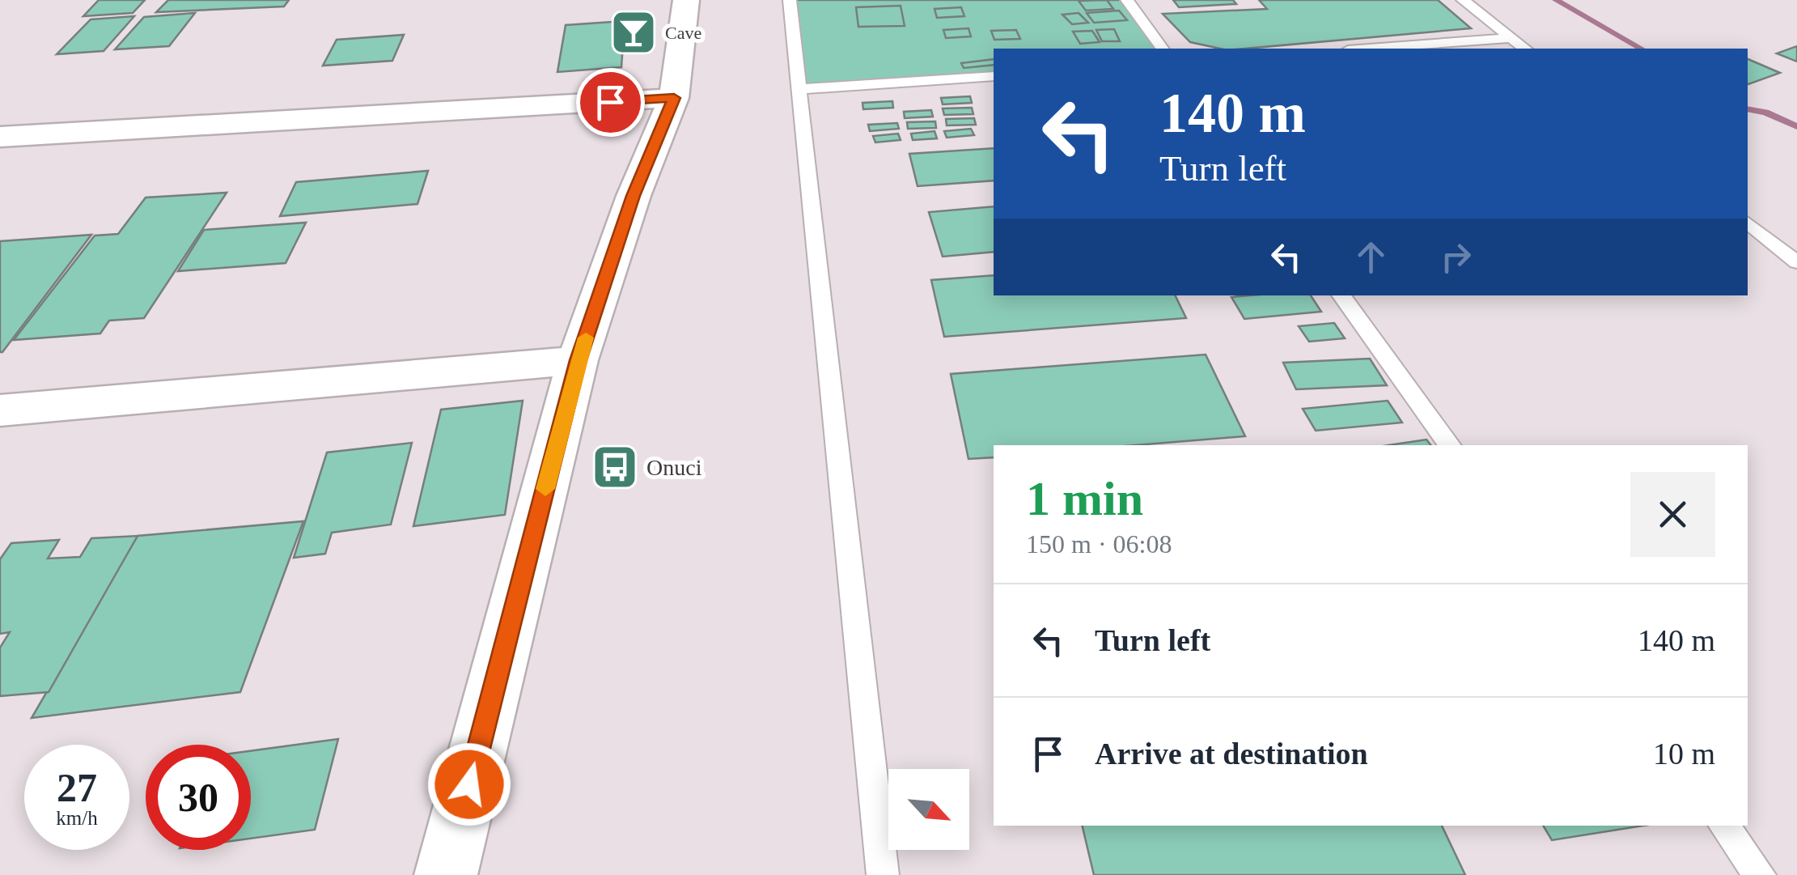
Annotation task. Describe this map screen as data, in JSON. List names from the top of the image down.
{
  "places": {
    "bar": ["Cave"],
    "bus stop": ["Onuci"]
  },
  "north": "bottom right",
  "page": {
    "turn": ["140 m", "Turn left"],
    "heading": ["1 min", "150 m · 06:08"],
    "list": [
      {
        "name": "Turn left",
        "value": "140 m"
      },
      {
        "name": "Arrive at destination",
        "value": "10 m"
      }
    ],
    "speed": "27 km/h",
    "limit": "30"
  }
}
